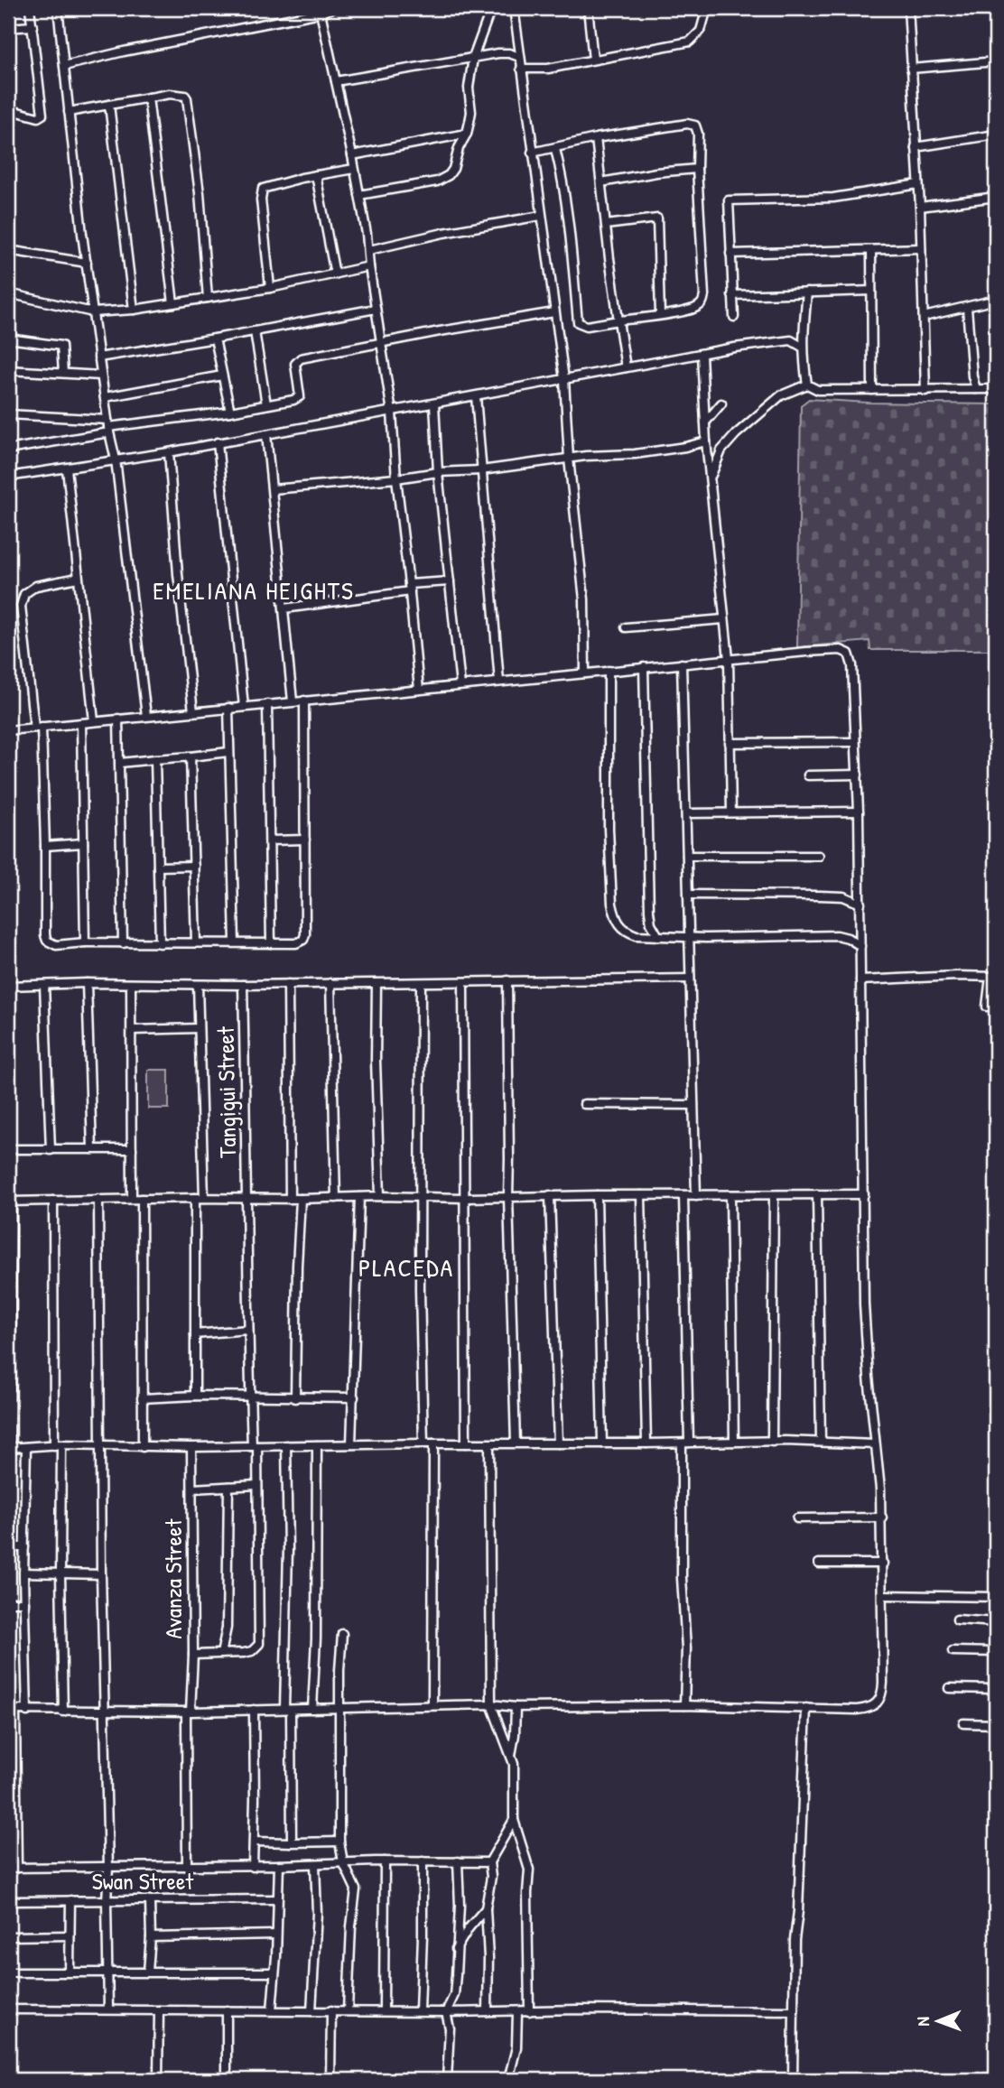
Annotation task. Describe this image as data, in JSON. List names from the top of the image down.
{
  "streets": {
    "street": ["Tangigui Street", "Avanza Street", "Swan Street"]
  },
  "crossings": [
    ["Tangigui Street", "Avanza Street"]
  ],
  "districts": ["EMELIANA HEIGHTS", "PLACEDA"],
  "north": "left"
}
